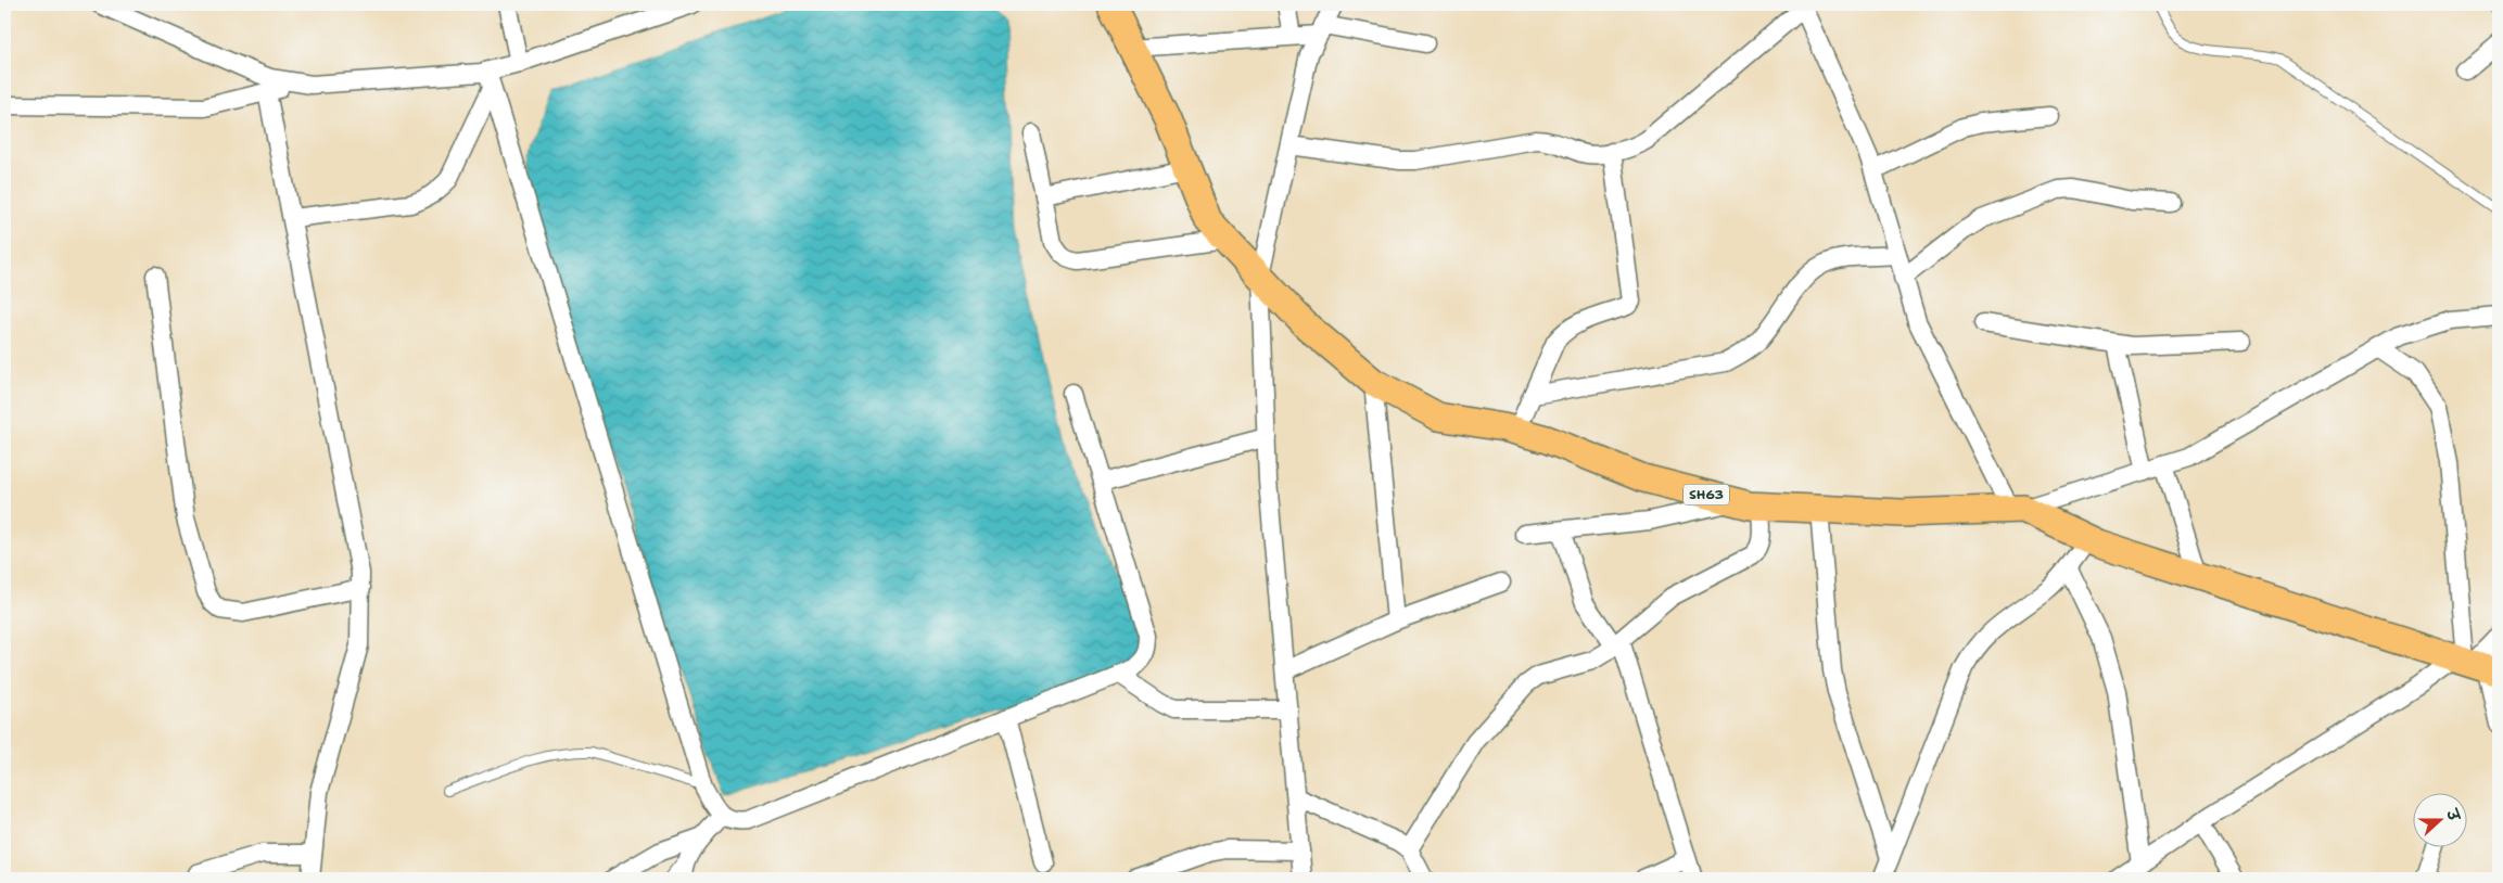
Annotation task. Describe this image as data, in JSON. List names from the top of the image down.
{
  "streets": {
    "main road": ["SH63"]
  },
  "north": "right"
}
